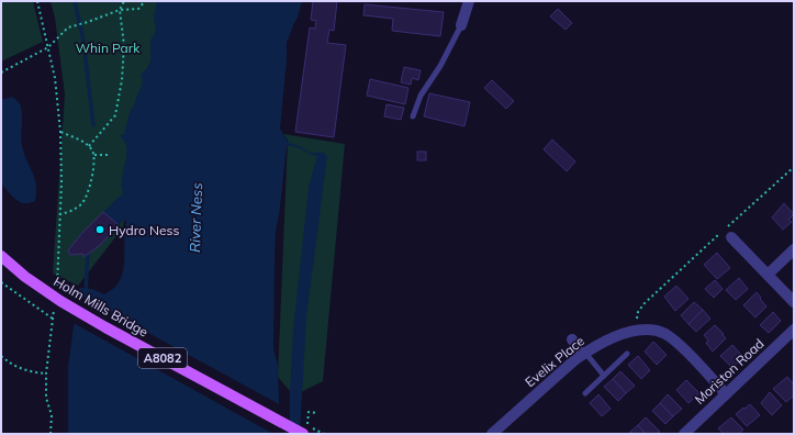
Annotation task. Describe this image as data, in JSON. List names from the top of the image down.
{
  "streets": {
    "main road": ["Holm Mills Bridge", "A8082"],
    "street": ["Evelix Place", "Moriston Road"]
  },
  "crossings": [
    ["Evelix Place", "Moriston Road"]
  ],
  "water": ["River Ness"],
  "parks": ["Whin Park"],
  "places": ["Hydro Ness"]
}
